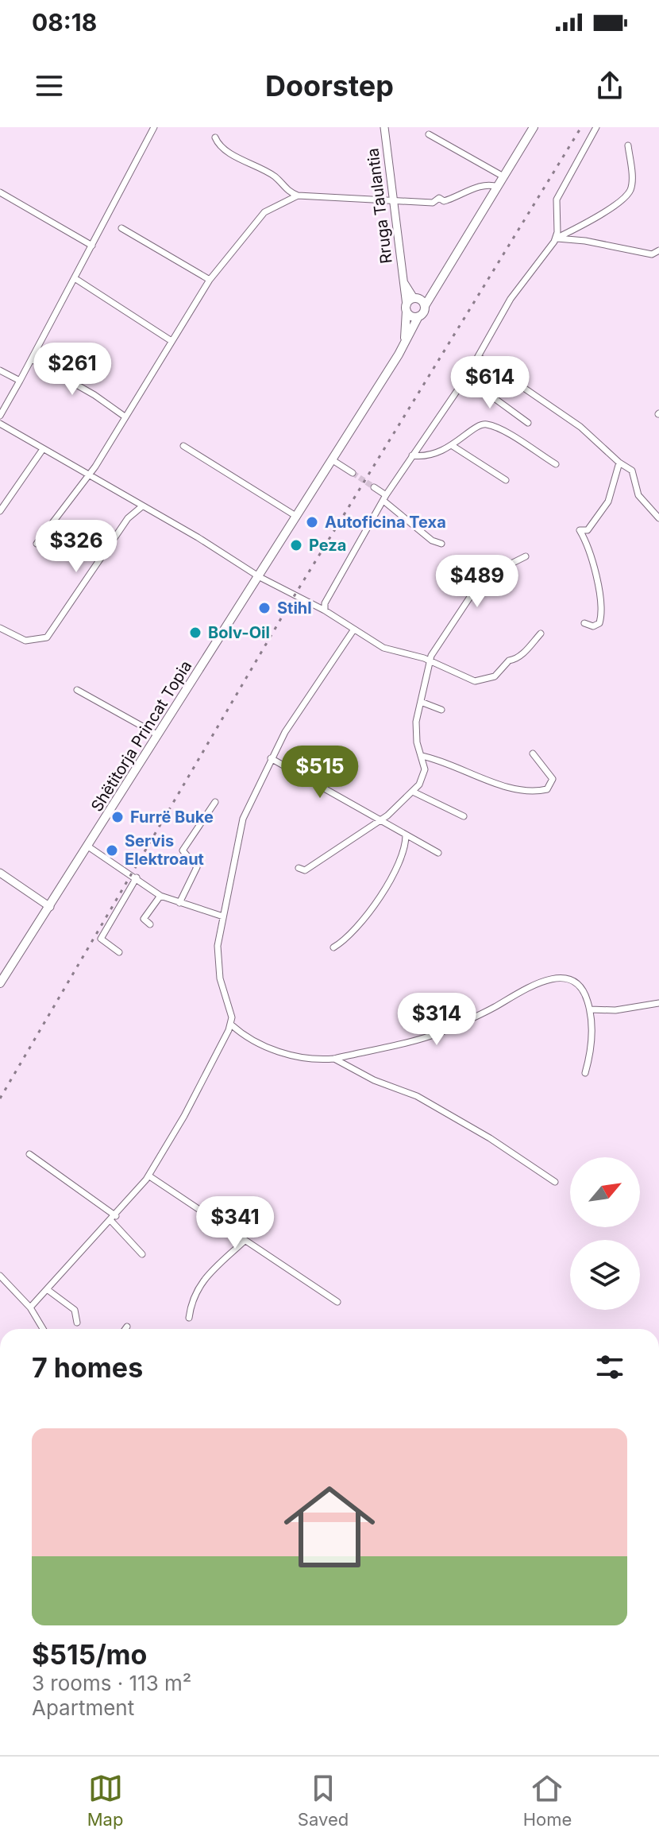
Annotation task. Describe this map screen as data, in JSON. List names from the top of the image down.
{
  "streets": {
    "main road": ["Shëtitorja Princat Topia"],
    "street": ["Rruga Taulantia"]
  },
  "crossings": [
    ["Rruga Taulantia", "Shëtitorja Princat Topia"]
  ],
  "places": [
    "Autoficina Texa",
    "Peza",
    "Stihl",
    "Bolv-Oil",
    "Furrë Buke",
    "Servis Elektroaut"
  ],
  "north": "top right",
  "page": {
    "status": "08:18",
    "header": "Doorstep",
    "price": [
      "$261",
      "$614",
      "$326",
      "$489",
      "$515",
      "$314",
      "$341"
    ],
    "heading": "7 homes",
    "list": [
      {
        "name": "$515/mo",
        "note": "3 rooms · 113 m² · Apartment"
      }
    ],
    "tabs": ["Map", "Saved", "Home"]
  }
}
